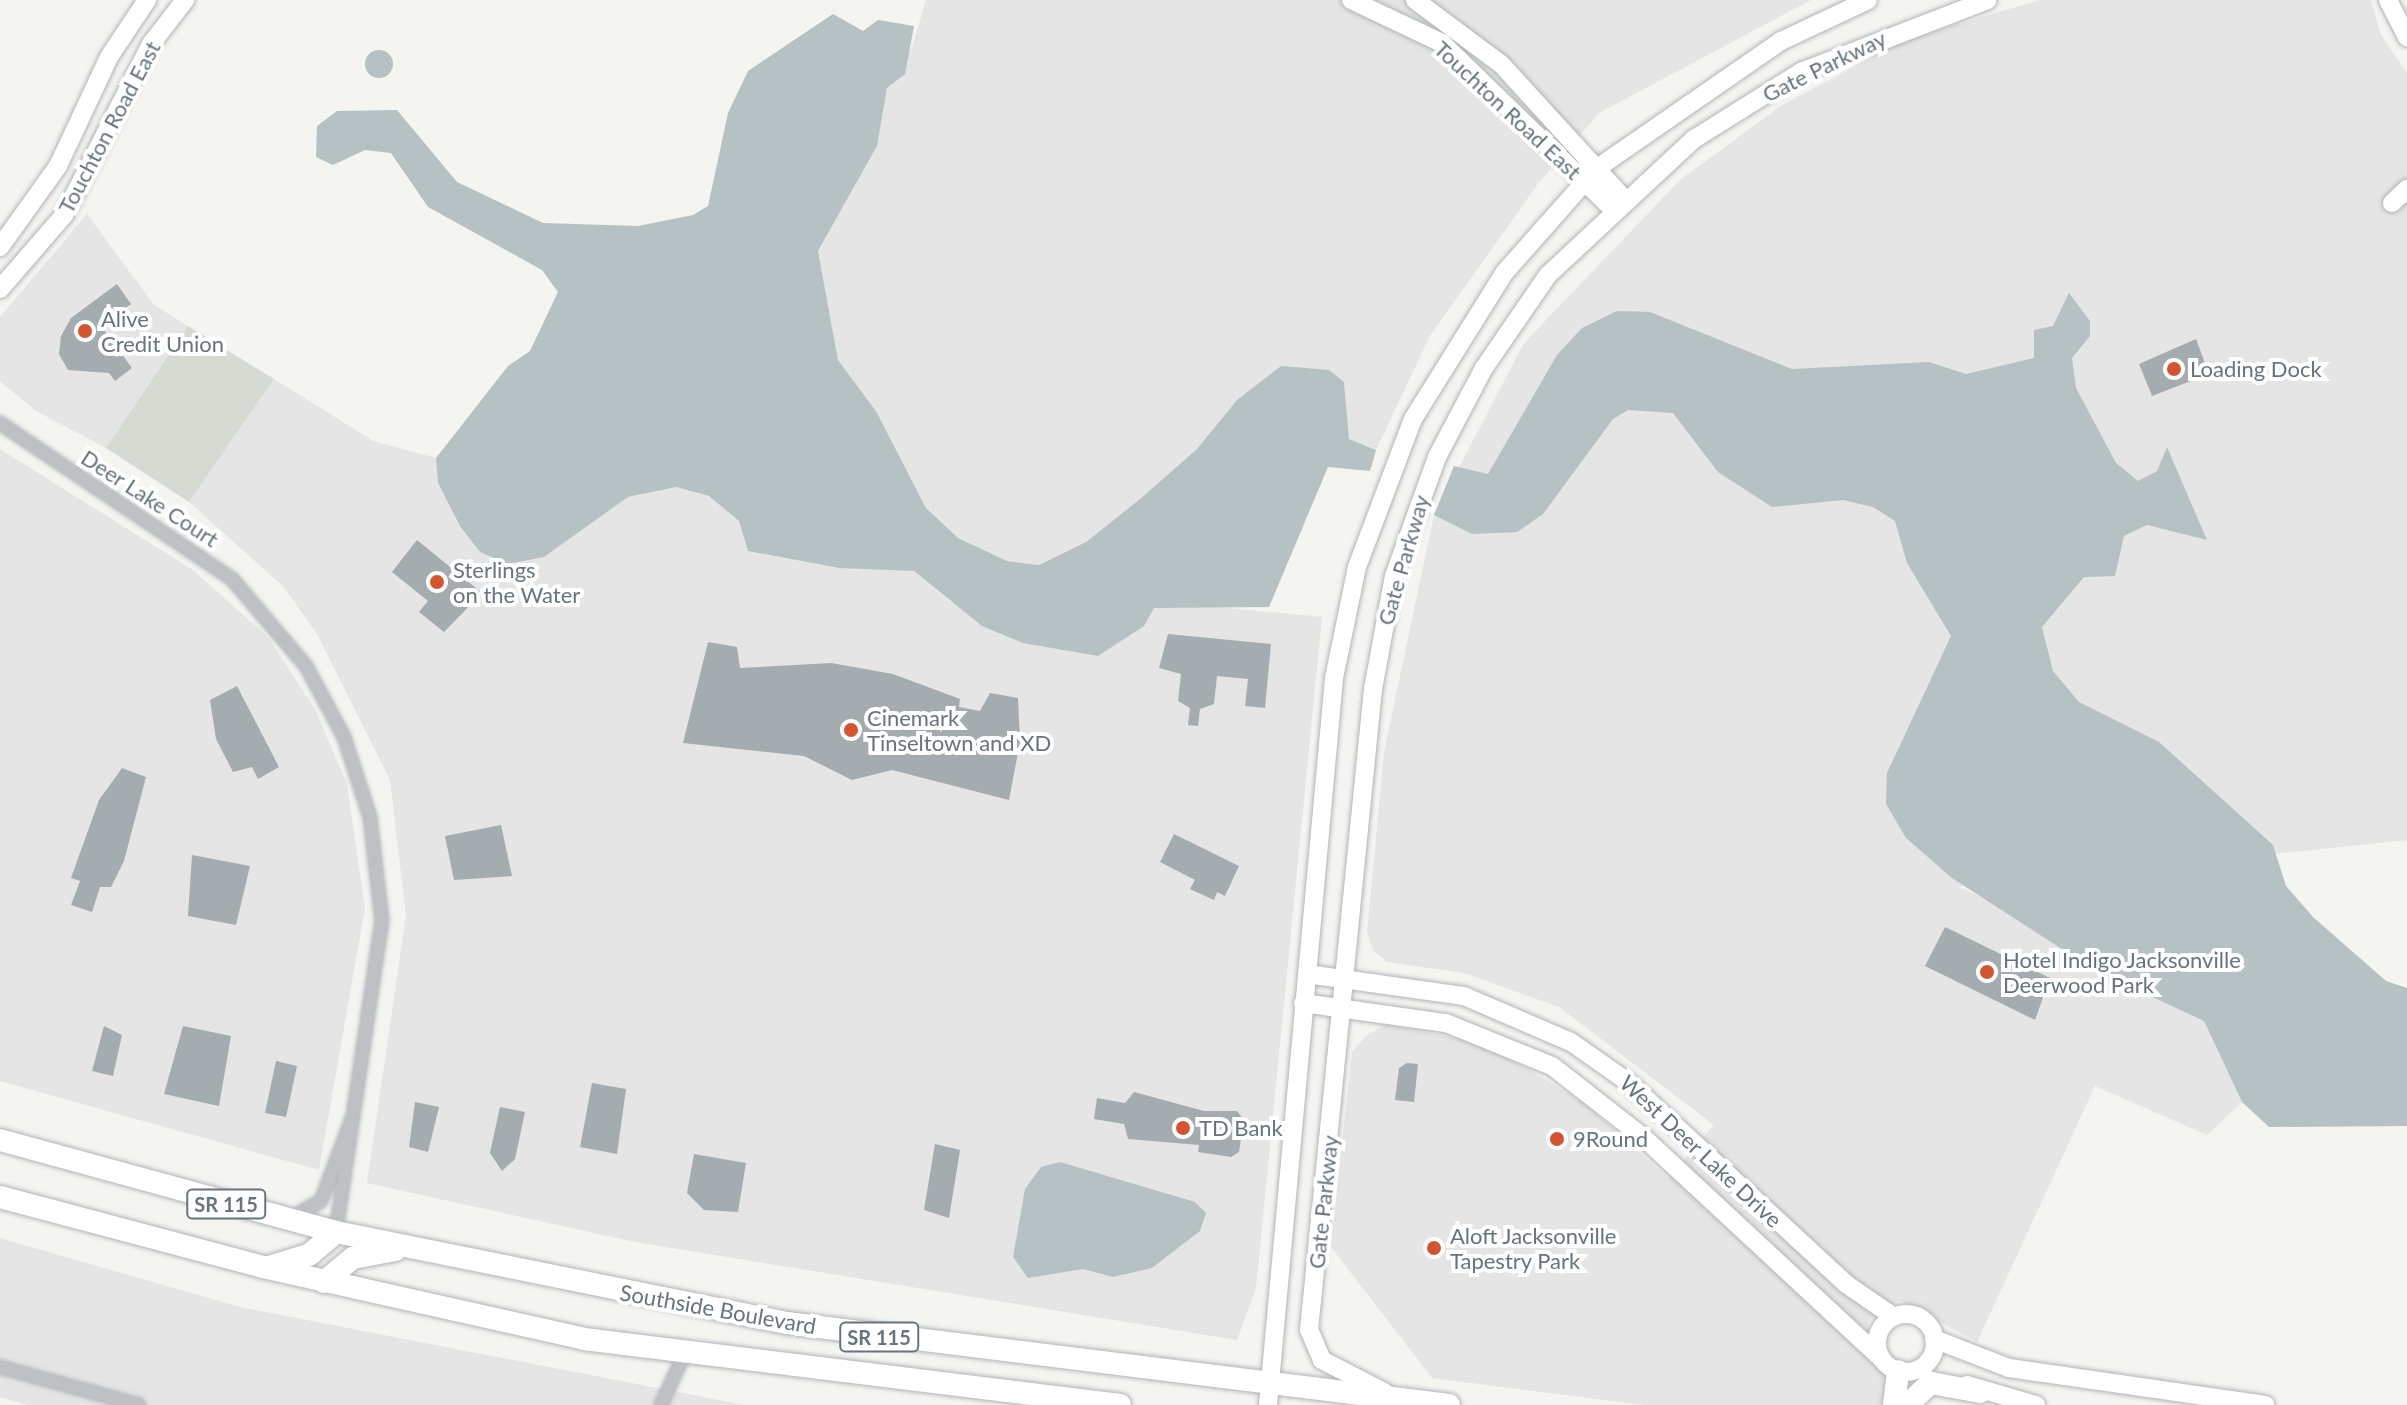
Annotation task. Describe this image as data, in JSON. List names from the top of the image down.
{
  "streets": {
    "highway": ["SR 115", "Southside Boulevard"],
    "main road": ["Gate Parkway", "Touchton Road East", "West Deer Lake Drive"],
    "street": ["Deer Lake Court"]
  },
  "crossings": [
    ["Gate Parkway", "Touchton Road East"],
    ["Gate Parkway", "West Deer Lake Drive"],
    ["Gate Parkway", "Southside Boulevard"],
    ["Deer Lake Court", "Southside Boulevard"]
  ],
  "places": [
    "Alive Credit Union",
    "Loading Dock",
    "Sterlings on the Water",
    "Cinemark Tinseltown and XD",
    "Hotel Indigo Jacksonville Deerwood Park",
    "TD Bank",
    "9Round",
    "Aloft Jacksonville Tapestry Park"
  ]
}
